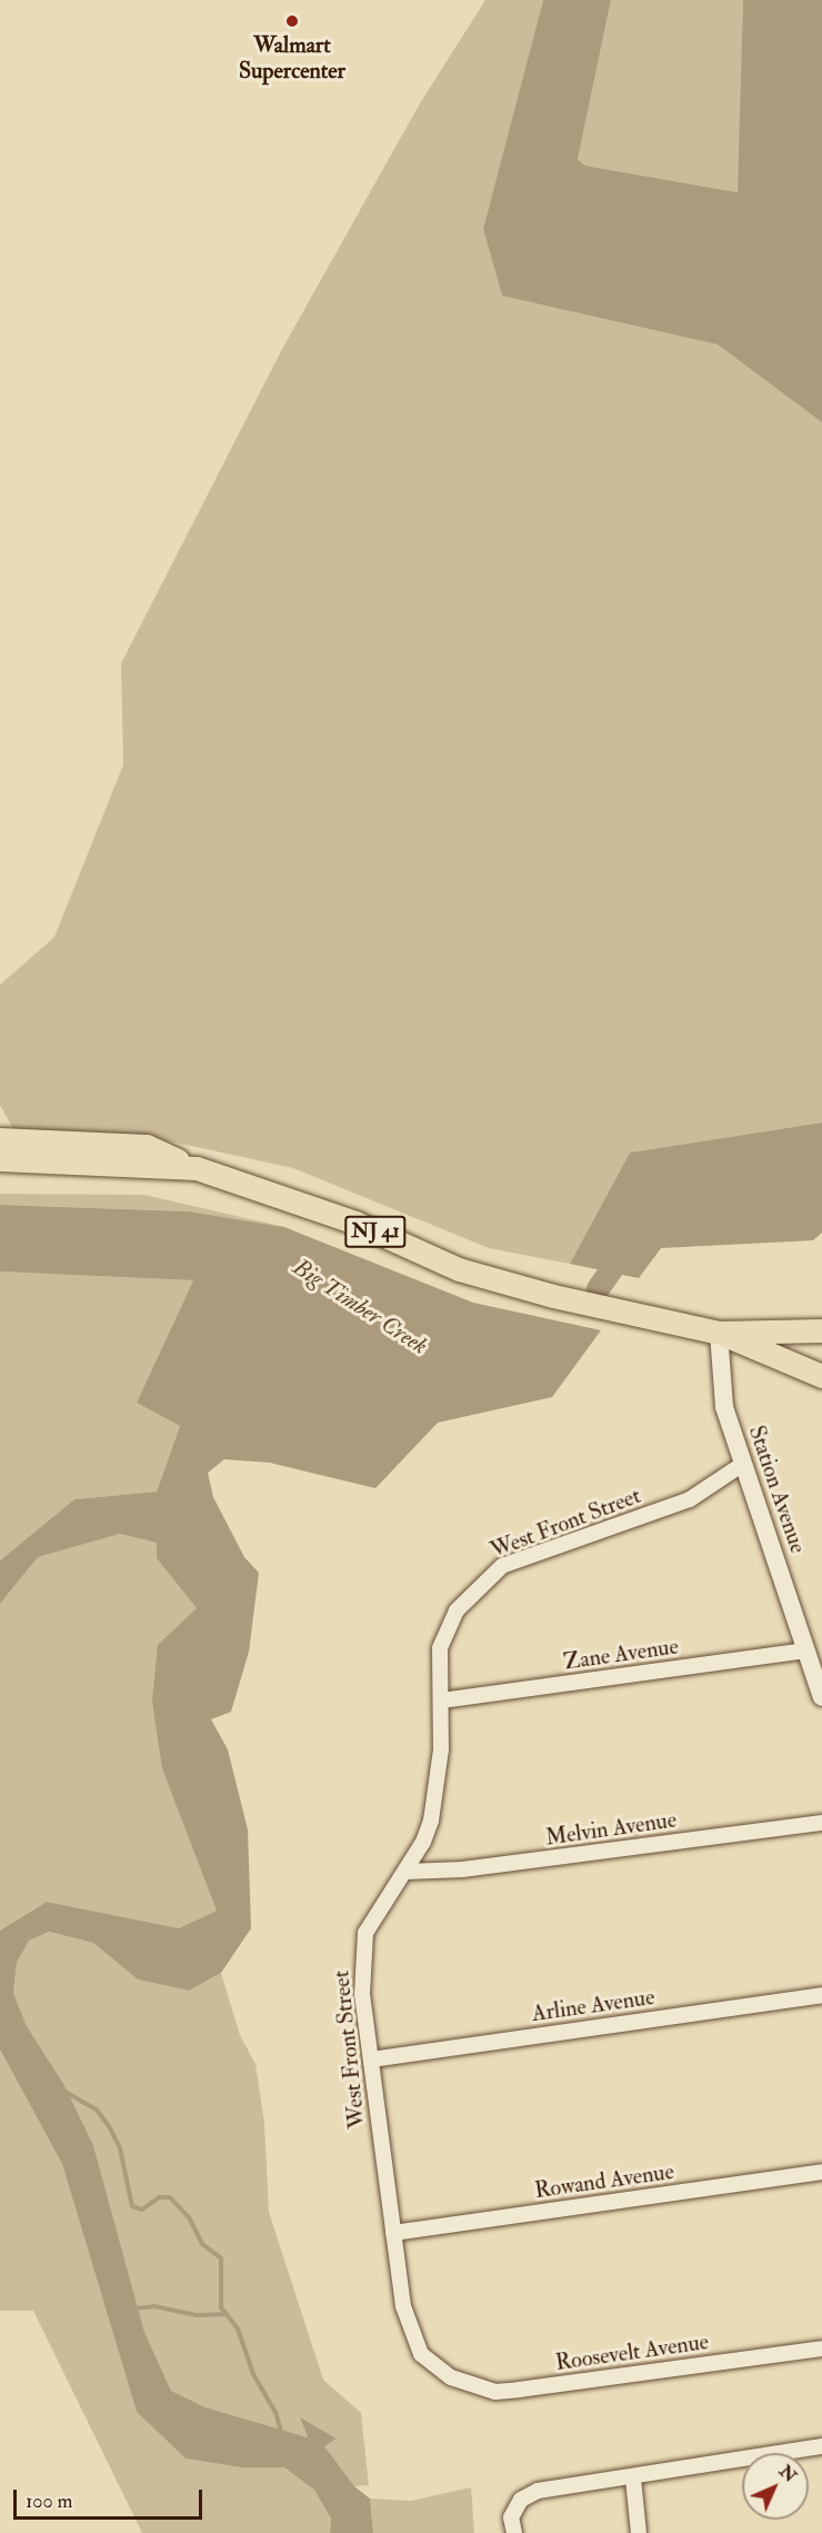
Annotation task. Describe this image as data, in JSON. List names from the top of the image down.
{
  "streets": {
    "main road": ["NJ 41"],
    "street": [
      "Station Avenue",
      "West Front Street",
      "Zane Avenue",
      "Melvin Avenue",
      "Arline Avenue",
      "Rowand Avenue",
      "Roosevelt Avenue"
    ]
  },
  "crossings": [
    ["NJ 41", "Station Avenue"],
    ["Station Avenue", "West Front Street"],
    ["Station Avenue", "Zane Avenue"],
    ["West Front Street", "Zane Avenue"],
    ["West Front Street", "Melvin Avenue"],
    ["West Front Street", "Arline Avenue"],
    ["West Front Street", "Rowand Avenue"],
    ["West Front Street", "Roosevelt Avenue"]
  ],
  "water": ["Big Timber Creek"],
  "places": ["Walmart Supercenter"],
  "scale_bar": "100 m",
  "north": "top right"
}
